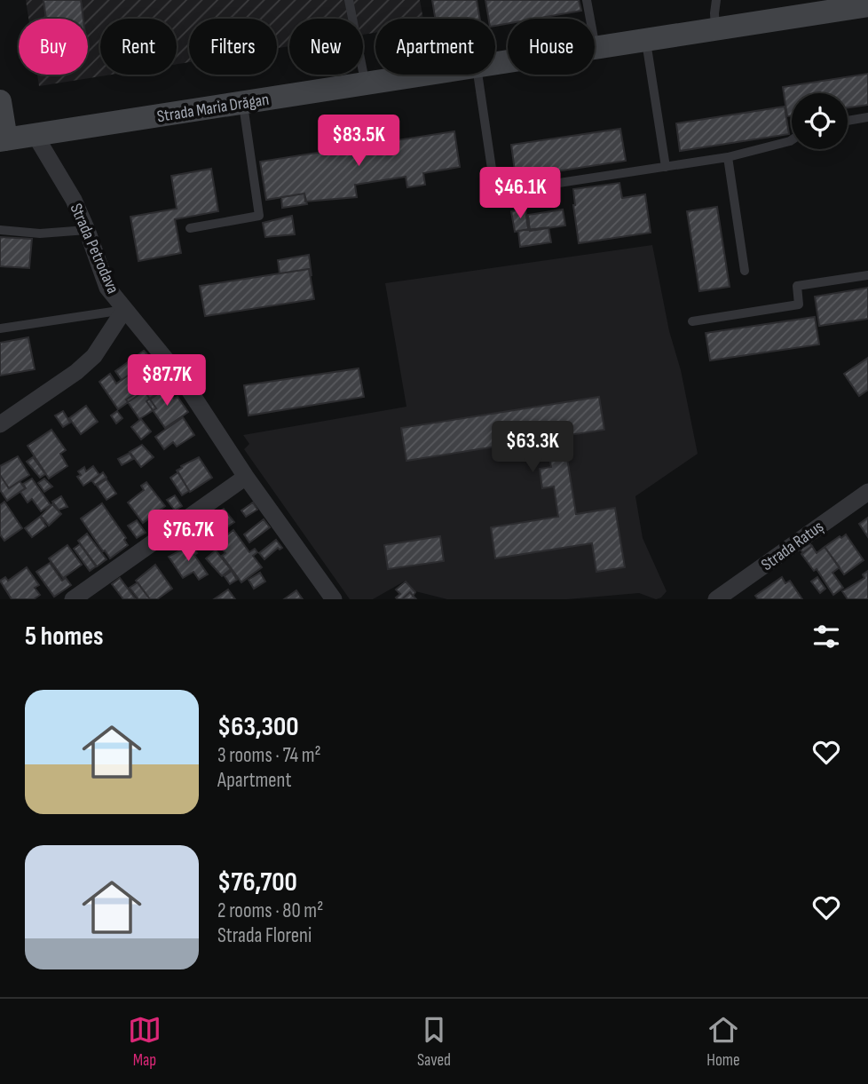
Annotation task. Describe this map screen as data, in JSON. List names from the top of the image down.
{
  "streets": {
    "main road": ["Strada Maria Drăgan"],
    "street": ["Strada Petrodava", "Strada Ratuș"]
  },
  "crossings": [
    ["Strada Maria Drăgan", "Strada Petrodava"]
  ],
  "page": {
    "chip": [
      "Buy",
      "Rent",
      "Filters",
      "New",
      "Apartment",
      "House"
    ],
    "price": [
      "$83.5K",
      "$46.1K",
      "$87.7K",
      "$63.3K",
      "$76.7K"
    ],
    "heading": "5 homes",
    "list": [
      {
        "name": "$63,300",
        "note": "3 rooms · 74 m² · Apartment"
      },
      {
        "name": "$76,700",
        "note": "2 rooms · 80 m² · Strada Floreni"
      }
    ],
    "tabs": ["Map", "Saved", "Home"]
  }
}
